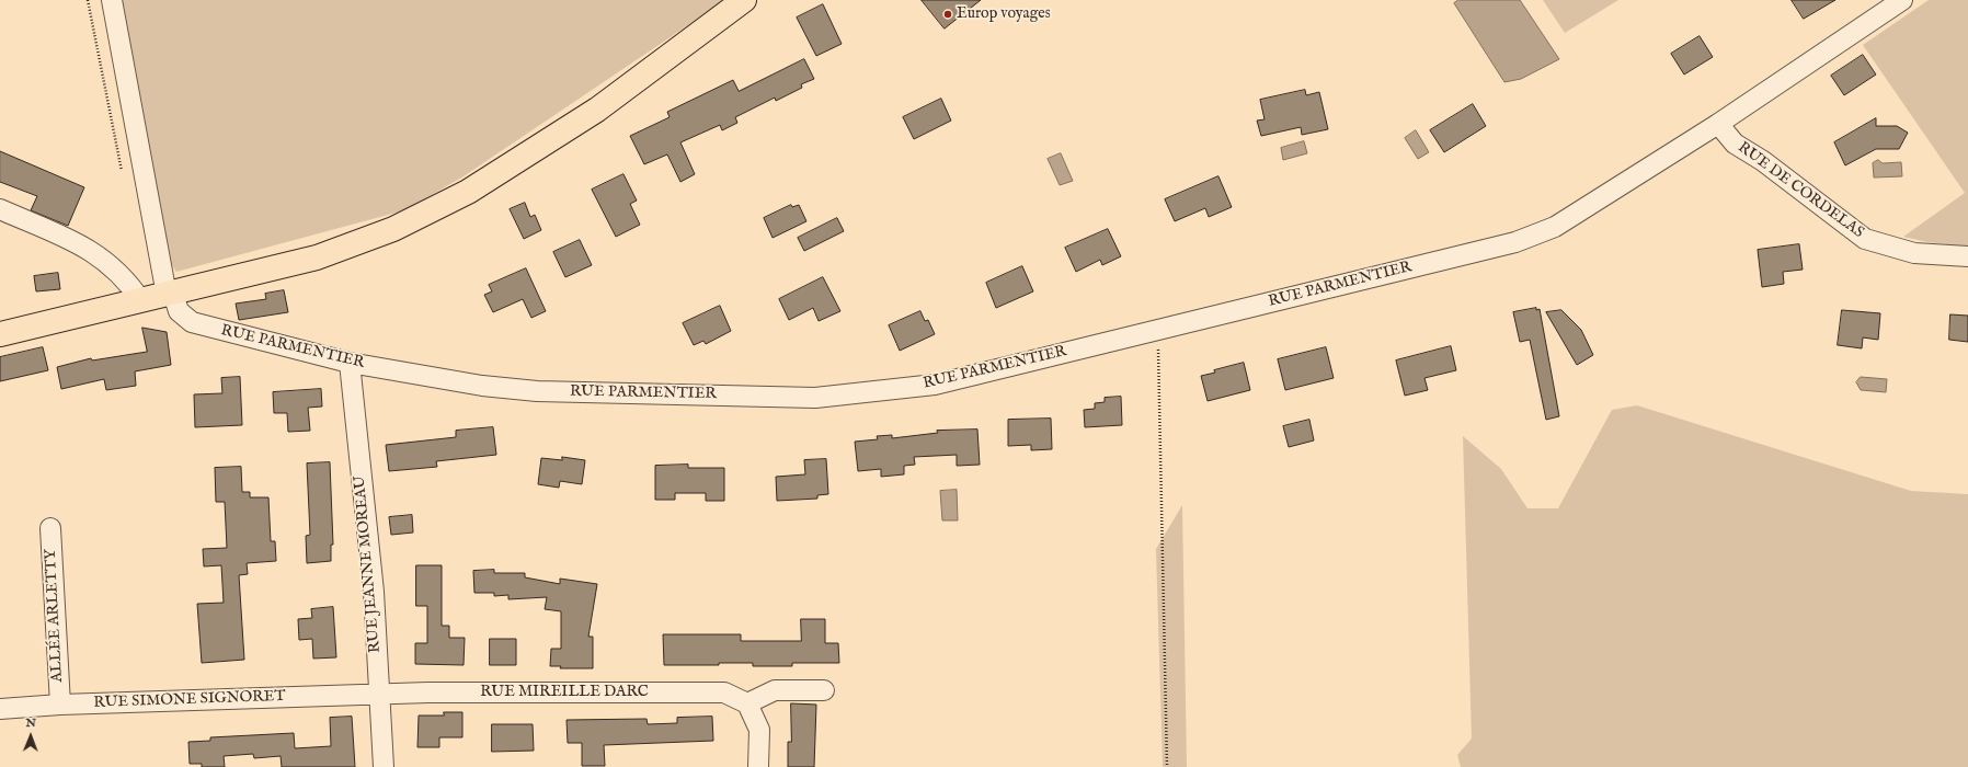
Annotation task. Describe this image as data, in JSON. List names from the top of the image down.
{
  "streets": {
    "street": [
      "RUE DE CORDELAS",
      "RUE PARMENTIER",
      "RUE JEANNE MOREAU",
      "ALLÉE ARLETTY",
      "RUE MIREILLE DARC",
      "RUE SIMONE SIGNORET"
    ]
  },
  "crossings": [
    ["RUE DE CORDELAS", "RUE PARMENTIER"],
    ["RUE PARMENTIER", "RUE JEANNE MOREAU"],
    ["RUE JEANNE MOREAU", "RUE MIREILLE DARC"],
    ["RUE JEANNE MOREAU", "RUE SIMONE SIGNORET"],
    ["ALLÉE ARLETTY", "RUE SIMONE SIGNORET"],
    ["RUE MIREILLE DARC", "RUE SIMONE SIGNORET"]
  ],
  "places": ["Europ voyages"],
  "north": "top"
}
